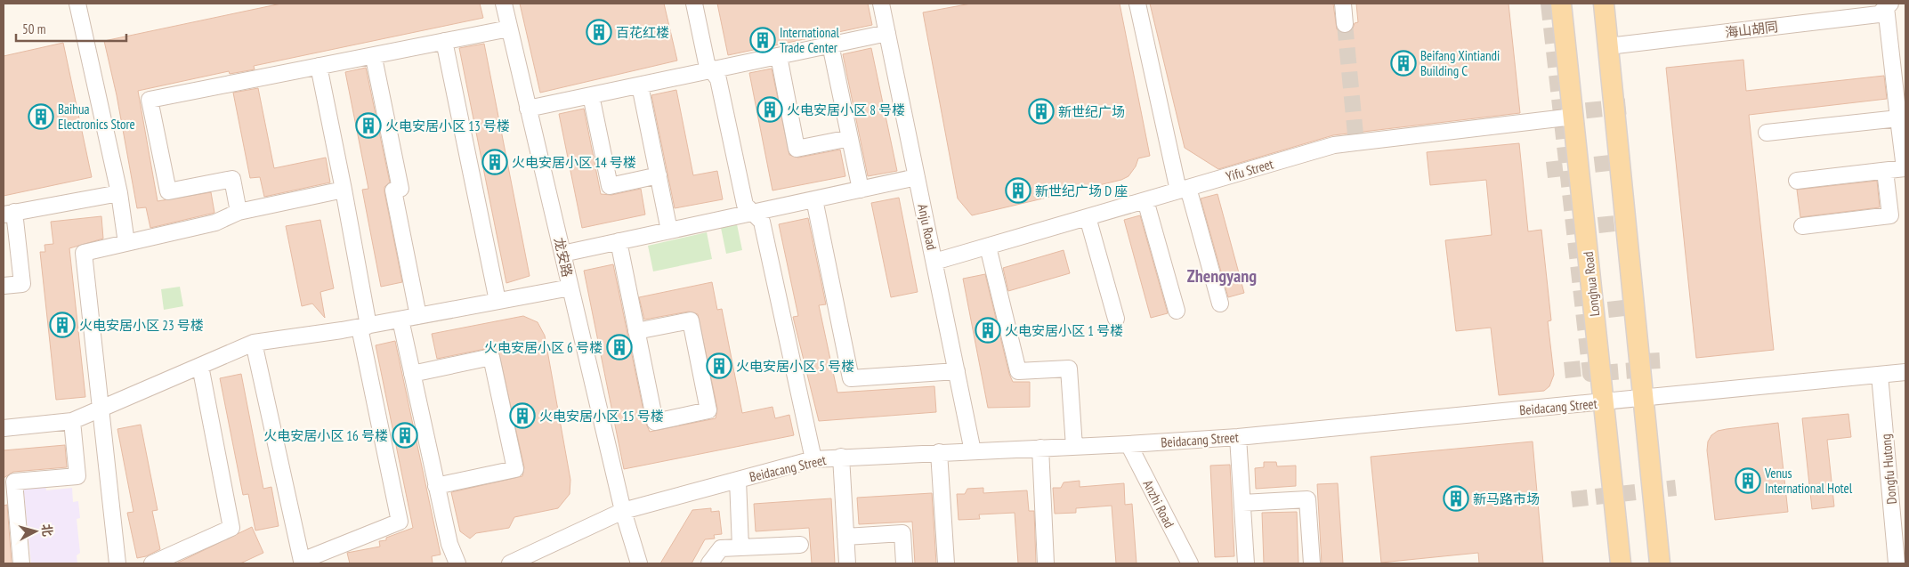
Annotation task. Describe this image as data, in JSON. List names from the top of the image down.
{
  "streets": {
    "main road": ["Longhua Road"],
    "street": [
      "海山胡同",
      "Yifu Street",
      "Anju Road",
      "龙安路",
      "Beidacang Street",
      "Dongfu Hutong",
      "Anzhi Road"
    ]
  },
  "crossings": [
    ["Yifu Street", "Anju Road"],
    ["Yifu Street", "Longhua Road"],
    ["Anju Road", "Beidacang Street"],
    ["龙安路", "Beidacang Street"],
    ["Longhua Road", "Beidacang Street"],
    ["Beidacang Street", "Dongfu Hutong"],
    ["Beidacang Street", "Anzhi Road"]
  ],
  "districts": ["Zhengyang"],
  "places": {
    "building": [
      "百花红楼",
      "International Trade Center",
      "Beifang Xintiandi Building C",
      "火电安居小区 8 号楼",
      "新世纪广场",
      "Baihua Electronics Store",
      "火电安居小区 13 号楼",
      "火电安居小区 14 号楼",
      "新世纪广场 D 座",
      "火电安居小区 23 号楼",
      "火电安居小区 1 号楼",
      "火电安居小区 6 号楼",
      "火电安居小区 5 号楼",
      "火电安居小区 15 号楼",
      "火电安居小区 16 号楼",
      "Venus International Hotel",
      "新马路市场"
    ]
  },
  "scale_bar": "50 m",
  "north": "right"
}
